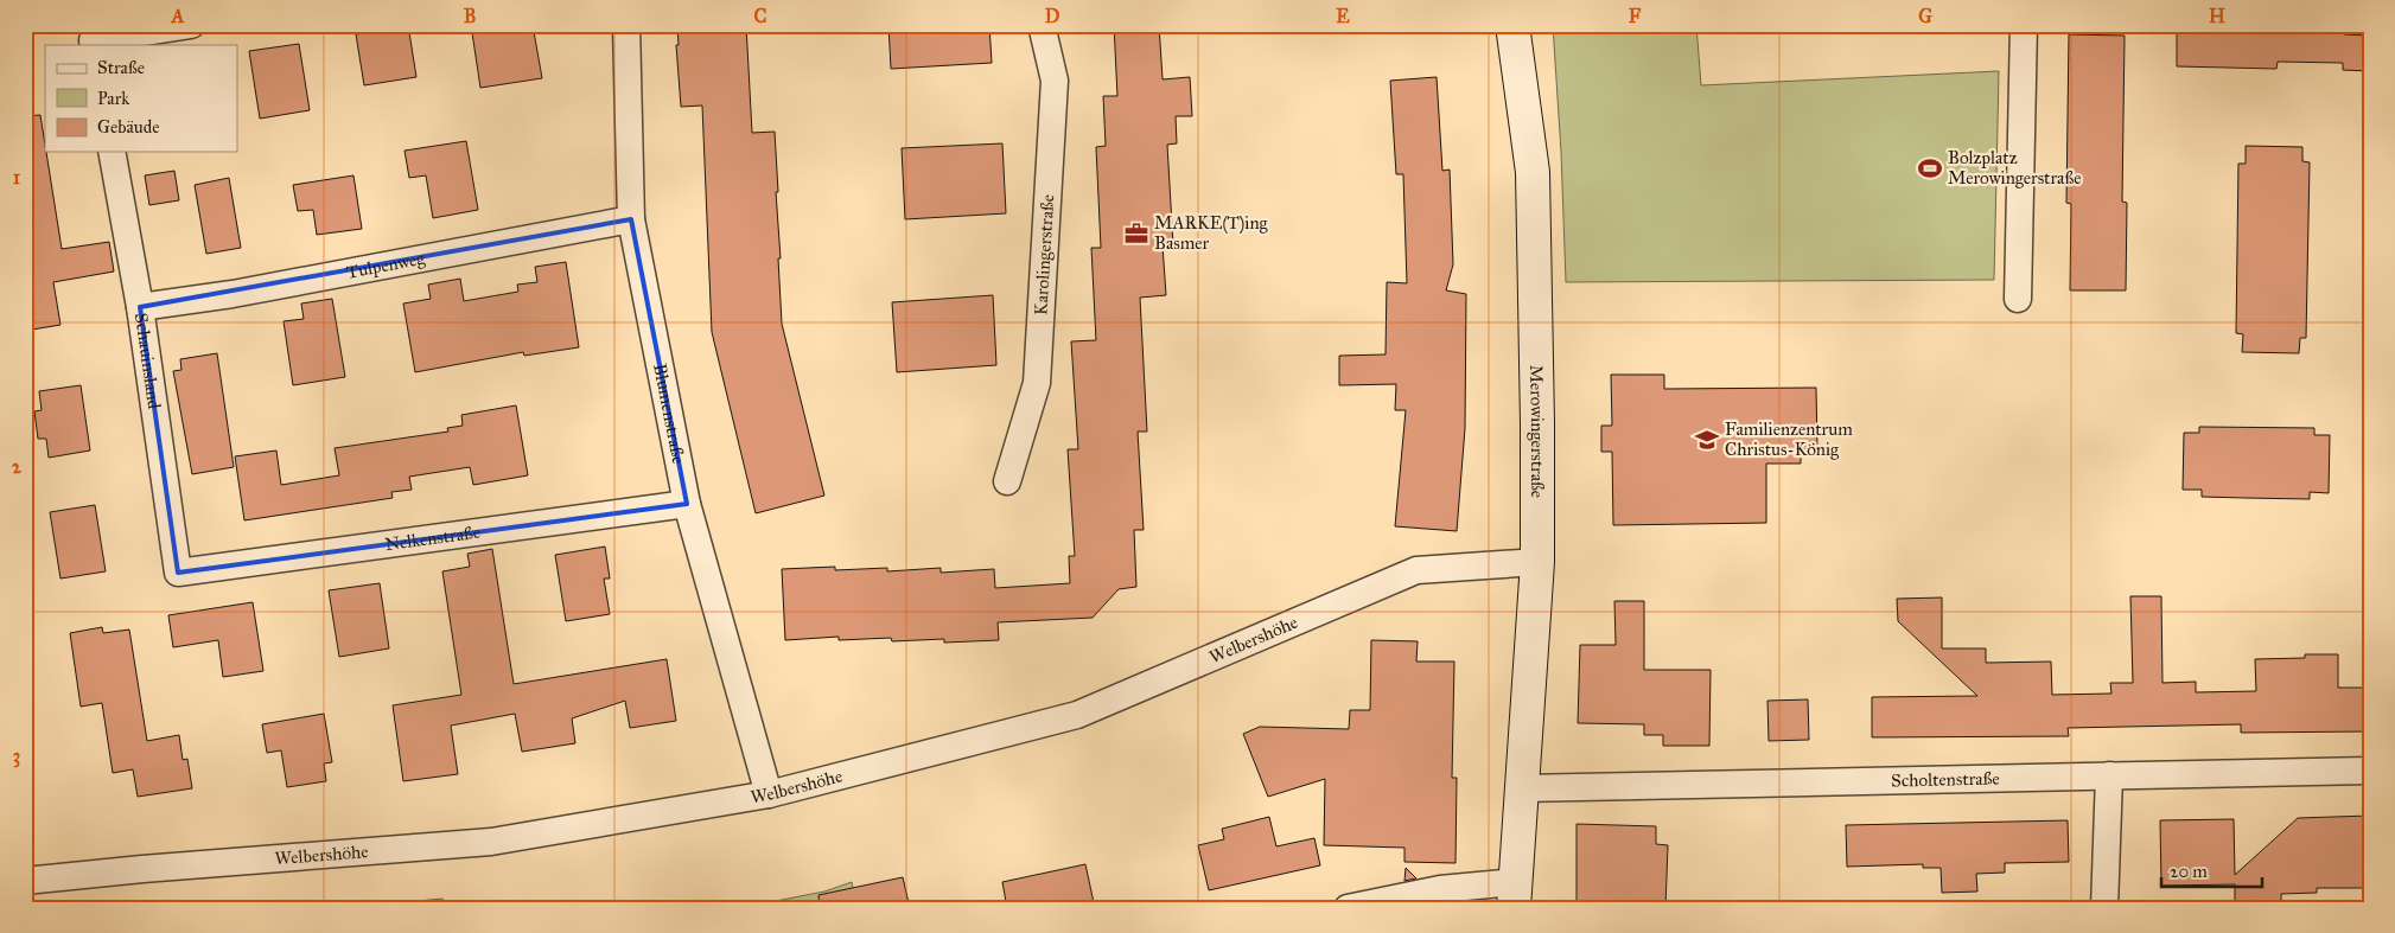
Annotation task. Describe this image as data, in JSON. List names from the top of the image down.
{
  "streets": {
    "street": [
      "Karolingerstraße",
      "Tulpenweg",
      "Schauinsland",
      "Blumenstraße",
      "Merowingerstraße",
      "Nelkenstraße",
      "Welbershöhe",
      "Scholtenstraße"
    ]
  },
  "crossings": [
    ["Tulpenweg", "Schauinsland"],
    ["Tulpenweg", "Blumenstraße"],
    ["Schauinsland", "Nelkenstraße"],
    ["Blumenstraße", "Nelkenstraße"],
    ["Blumenstraße", "Welbershöhe"],
    ["Merowingerstraße", "Welbershöhe"],
    ["Merowingerstraße", "Scholtenstraße"]
  ],
  "places": {
    "sports": ["Bolzplatz Merowingerstraße"],
    "office": ["MARKE(T)ing Basmer"],
    "school or university": ["Familienzentrum Christus-König"]
  },
  "legend": ["Straße", "Park", "Gebäude"],
  "scale_bar": "20 m",
  "grid": {
    "columns": [
      "A",
      "B",
      "C",
      "D",
      "E",
      "F",
      "G",
      "H"
    ],
    "rows": ["1", "2", "3"]
  }
}
